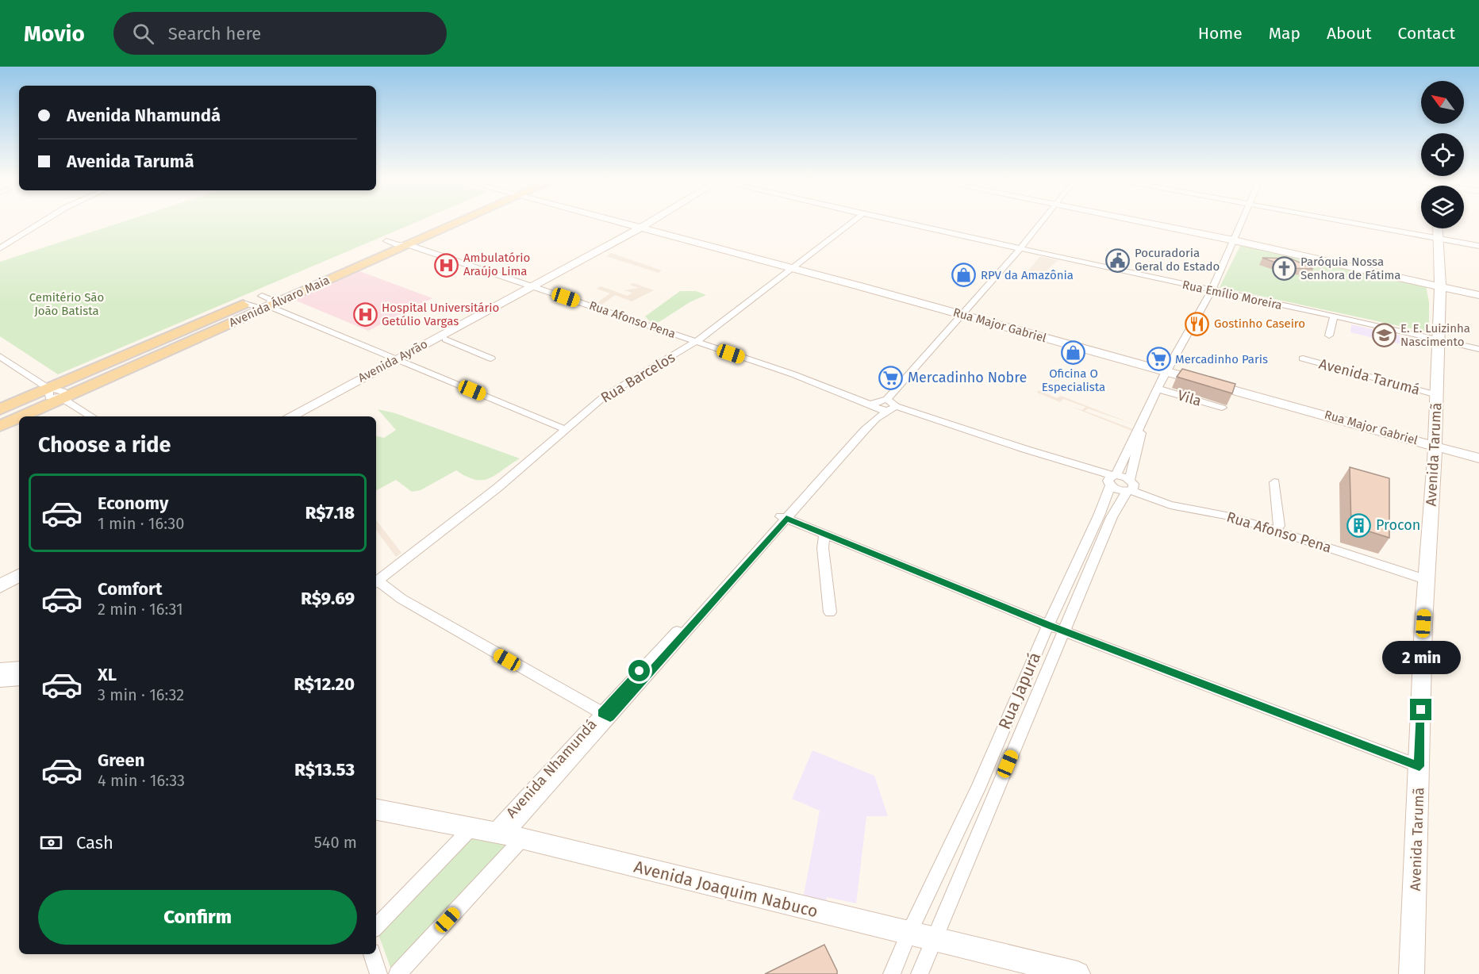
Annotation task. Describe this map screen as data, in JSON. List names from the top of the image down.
{
  "streets": {
    "main road": ["Avenida Álvaro Maia"],
    "street": [
      "Rua Emílio Moreira",
      "Rua Afonso Pena",
      "Rua Major Gabriel",
      "Avenida Ayrão",
      "Avenida Tarumá",
      "Rua Barcelos",
      "Vila",
      "Avenida Tarumã",
      "Rua Japurá",
      "Avenida Nhamundá",
      "Avenida Joaquim Nabuco"
    ]
  },
  "crossings": [
    ["Rua Emílio Moreira", "Avenida Tarumã"],
    ["Rua Emílio Moreira", "Rua Japurá"],
    ["Rua Emílio Moreira", "Avenida Nhamundá"],
    ["Avenida Álvaro Maia", "Rua Afonso Pena"],
    ["Rua Afonso Pena", "Avenida Ayrão"],
    ["Rua Afonso Pena", "Rua Barcelos"],
    ["Rua Afonso Pena", "Avenida Tarumã"],
    ["Rua Afonso Pena", "Rua Japurá"],
    ["Rua Afonso Pena", "Avenida Nhamundá"],
    ["Rua Major Gabriel", "Avenida Ayrão"],
    ["Rua Major Gabriel", "Rua Barcelos"],
    ["Rua Major Gabriel", "Avenida Tarumã"],
    ["Rua Major Gabriel", "Rua Japurá"],
    ["Rua Major Gabriel", "Avenida Nhamundá"],
    ["Avenida Tarumá", "Avenida Tarumã"],
    ["Vila", "Rua Japurá"],
    ["Rua Japurá", "Avenida Joaquim Nabuco"],
    ["Avenida Nhamundá", "Avenida Joaquim Nabuco"]
  ],
  "parks": ["Cemitério São João Batista"],
  "places": {
    "public building": ["Pocuradoria Geral do Estado"],
    "hospital": ["Ambulatório Araújo Lima", "Hospital Universitário Getúlio Vargas"],
    "church": ["Paróquia Nossa Senhora de Fátima"],
    "shop": ["RPV da Amazônia", "Oficina O Especialista"],
    "restaurant": ["Gostinho Caseiro"],
    "school or university": ["E. E. Luizinha Nascimento"],
    "supermarket": ["Mercadinho Paris", "Mercadinho Nobre"],
    "building": ["Procon"]
  },
  "north": "top left",
  "page": {
    "header": "Movio",
    "search": "Search here",
    "nav": [
      "Home",
      "Map",
      "About",
      "Contact"
    ],
    "banner": ["Avenida Nhamundá", "Avenida Tarumã"],
    "heading": "Choose a ride",
    "list": [
      {
        "name": "Economy",
        "note": "1 min · 16:30",
        "value": "R$7.18"
      },
      {
        "name": "Comfort",
        "note": "2 min · 16:31",
        "value": "R$9.69"
      },
      {
        "name": "XL",
        "note": "3 min · 16:32",
        "value": "R$12.20"
      },
      {
        "name": "Green",
        "note": "4 min · 16:33",
        "value": "R$13.53"
      }
    ],
    "bubble": "2 min",
    "pay": ["Cash", "540 m"],
    "buttons": "Confirm"
  }
}
